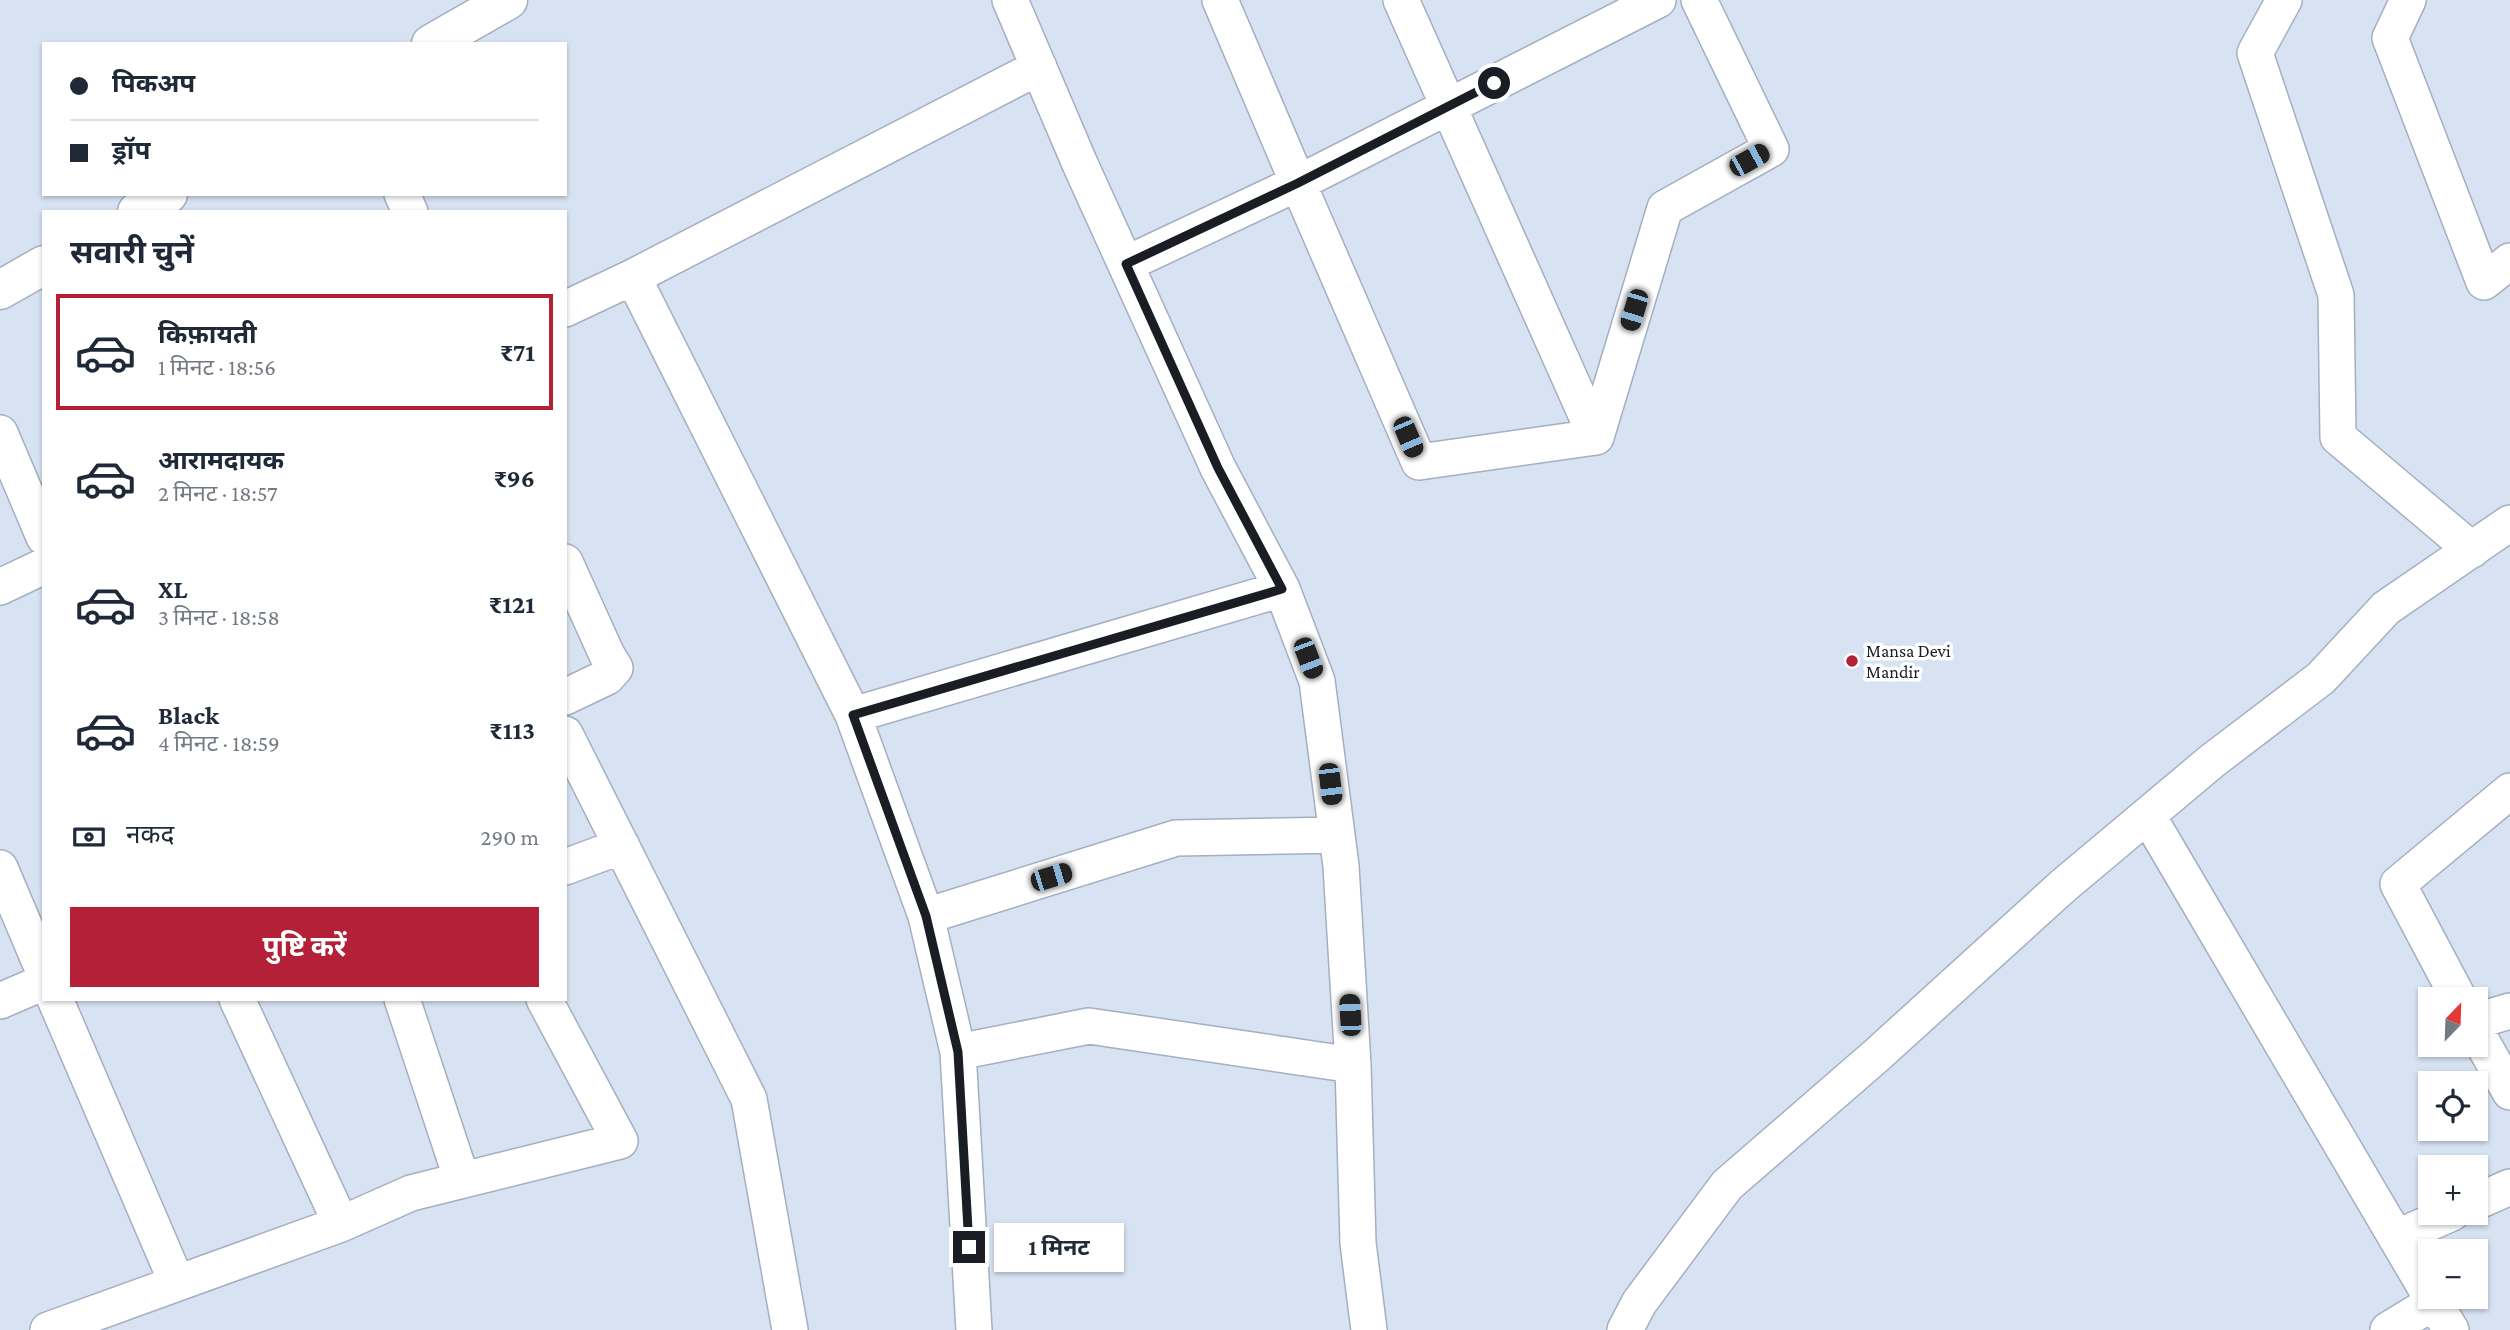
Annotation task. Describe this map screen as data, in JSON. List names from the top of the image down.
{
  "places": ["Mansa Devi Mandir"],
  "north": "top right",
  "page": {
    "banner": ["पिकअप", "ड्रॉप"],
    "heading": "सवारी चुनें",
    "list": [
      {
        "name": "किफ़ायती",
        "note": "1 मिनट · 18:56",
        "value": "₹71"
      },
      {
        "name": "आरामदायक",
        "note": "2 मिनट · 18:57",
        "value": "₹96"
      },
      {
        "name": "XL",
        "note": "3 मिनट · 18:58",
        "value": "₹121"
      },
      {
        "name": "Black",
        "note": "4 मिनट · 18:59",
        "value": "₹113"
      }
    ],
    "pay": ["नकद", "290 m"],
    "buttons": "पुष्टि करें",
    "map_buttons": ["+", "−"],
    "bubble": "1 मिनट"
  }
}
